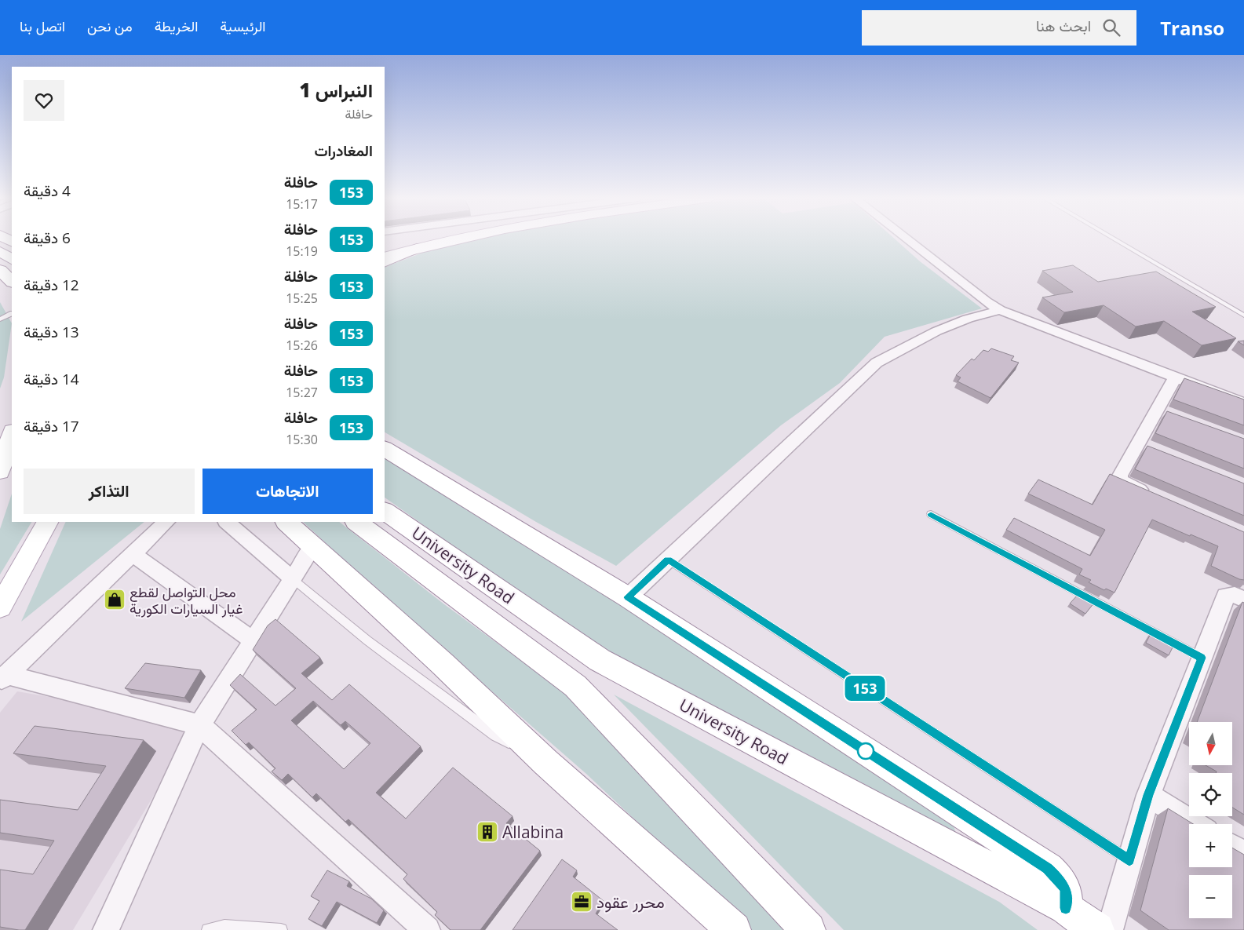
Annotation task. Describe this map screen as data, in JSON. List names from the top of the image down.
{
  "streets": {
    "main road": ["University Road"]
  },
  "places": {
    "shop": ["محل التواصل لقطع غيار السيارات الكورية"],
    "building": ["Allabina"],
    "office": ["محرر عقود"]
  },
  "lines": ["bus line 153"],
  "north": "bottom",
  "page": {
    "header": "Transo",
    "search": "ابحث هنا",
    "nav": [
      "الرئيسية",
      "الخريطة",
      "من نحن",
      "اتصل بنا"
    ],
    "on_map": "153",
    "heading": [
      ["النبراس 1", "حافلة"],
      "المغادرات"
    ],
    "list": [
      {
        "mark": "153",
        "name": "حافلة",
        "note": "15:17",
        "value": "4 دقيقة"
      },
      {
        "mark": "153",
        "name": "حافلة",
        "note": "15:19",
        "value": "6 دقيقة"
      },
      {
        "mark": "153",
        "name": "حافلة",
        "note": "15:25",
        "value": "12 دقيقة"
      },
      {
        "mark": "153",
        "name": "حافلة",
        "note": "15:26",
        "value": "13 دقيقة"
      },
      {
        "mark": "153",
        "name": "حافلة",
        "note": "15:27",
        "value": "14 دقيقة"
      },
      {
        "mark": "153",
        "name": "حافلة",
        "note": "15:30",
        "value": "17 دقيقة"
      }
    ],
    "buttons": ["الاتجاهات", "التذاكر"],
    "map_buttons": ["+", "−"]
  }
}
